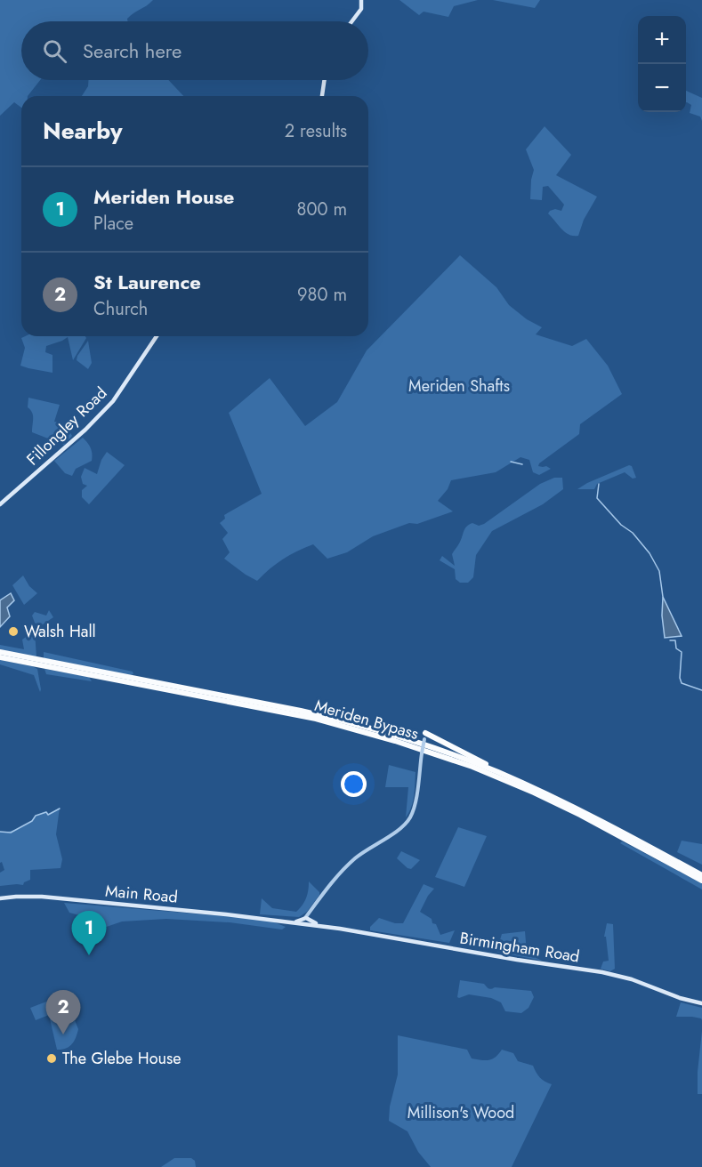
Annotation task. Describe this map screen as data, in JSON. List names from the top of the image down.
{
  "streets": {
    "highway": ["Meriden Bypass"],
    "main road": ["Fillongley Road", "Main Road", "Birmingham Road"]
  },
  "crossings": [
    ["Main Road", "Birmingham Road"]
  ],
  "parks": ["Meriden Shafts", "Millison's Wood"],
  "places": ["Walsh Hall", "The Glebe House"],
  "page": {
    "map_buttons": ["+", "−"],
    "search": "Search here",
    "heading": ["Nearby", "2 results"],
    "list": [
      {
        "mark": "1",
        "name": "Meriden House",
        "note": "Place",
        "value": "800 m"
      },
      {
        "mark": "2",
        "name": "St Laurence",
        "note": "Church",
        "value": "980 m"
      }
    ],
    "pins": ["1", "2"]
  }
}
